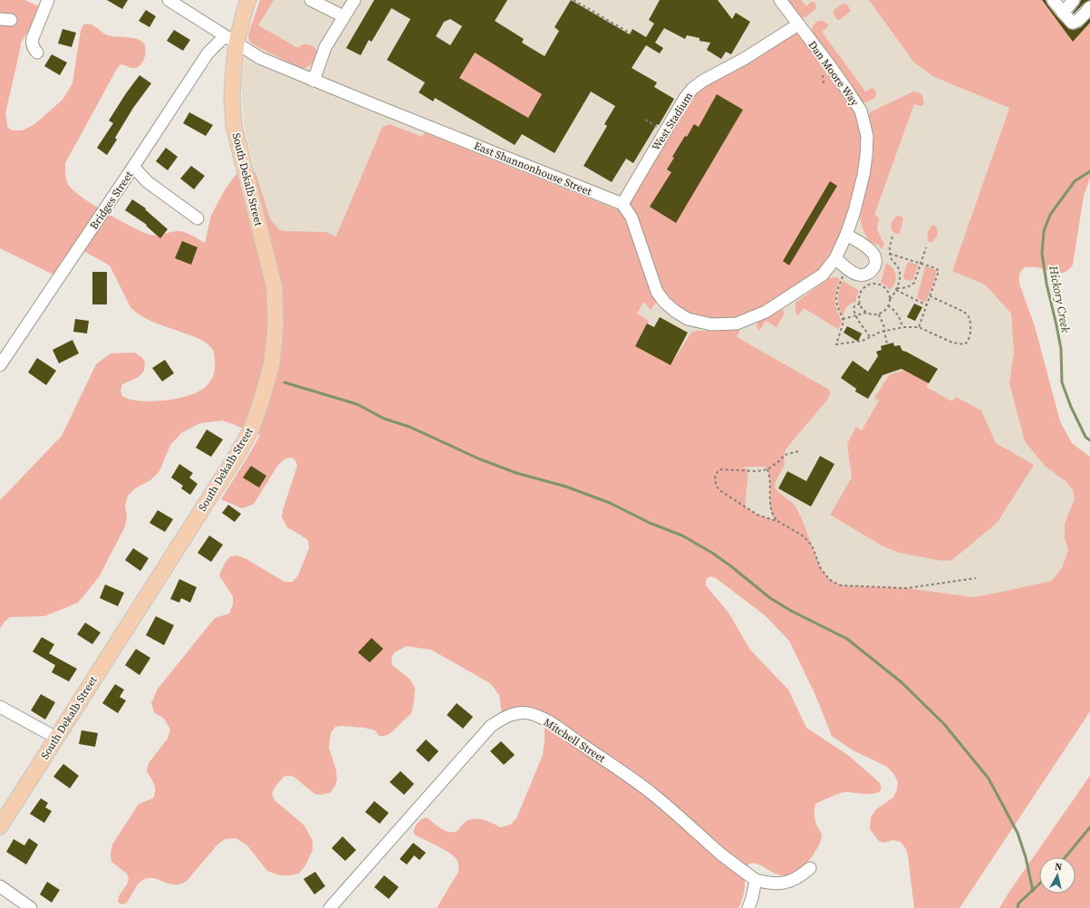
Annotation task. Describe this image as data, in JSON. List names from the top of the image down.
{
  "streets": {
    "main road": ["South Dekalb Street"],
    "street": [
      "Dan Moore Way",
      "West Stadium",
      "East Shannonhouse Street",
      "Bridges Street",
      "Mitchell Street"
    ]
  },
  "crossings": [
    ["Dan Moore Way", "West Stadium"],
    ["West Stadium", "East Shannonhouse Street"],
    ["East Shannonhouse Street", "South Dekalb Street"],
    ["East Shannonhouse Street", "Bridges Street"],
    ["South Dekalb Street", "Bridges Street"]
  ],
  "water": ["Hickory Creek"],
  "north": "top"
}
